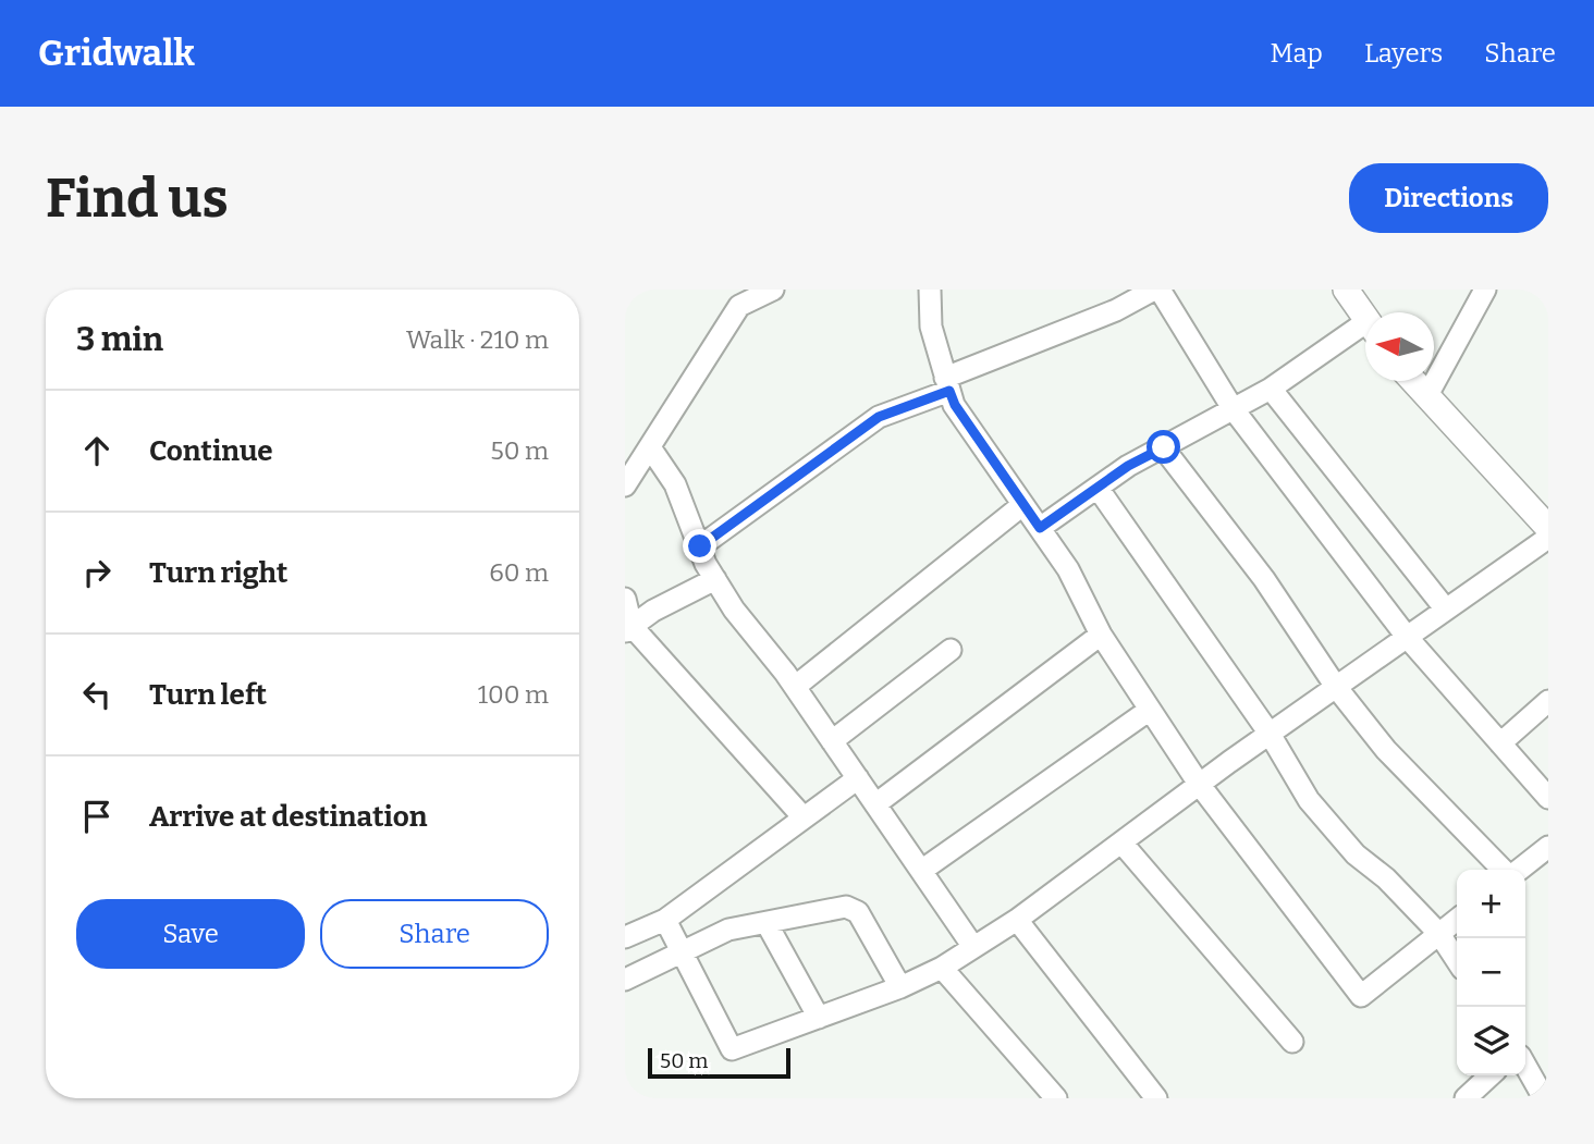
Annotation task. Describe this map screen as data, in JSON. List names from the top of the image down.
{
  "scale_bar": "50 m",
  "north": "left",
  "page": {
    "header": "Gridwalk",
    "nav": ["Map", "Layers", "Share"],
    "buttons": [
      "Directions",
      ["Save", "Share"]
    ],
    "title": "Find us",
    "heading": ["3 min", "Walk · 210 m"],
    "list": [
      ["Continue", "50 m"],
      ["Turn right", "60 m"],
      ["Turn left", "100 m"],
      "Arrive at destination"
    ],
    "map_buttons": ["+", "−"],
    "scale": "50 m"
  }
}
